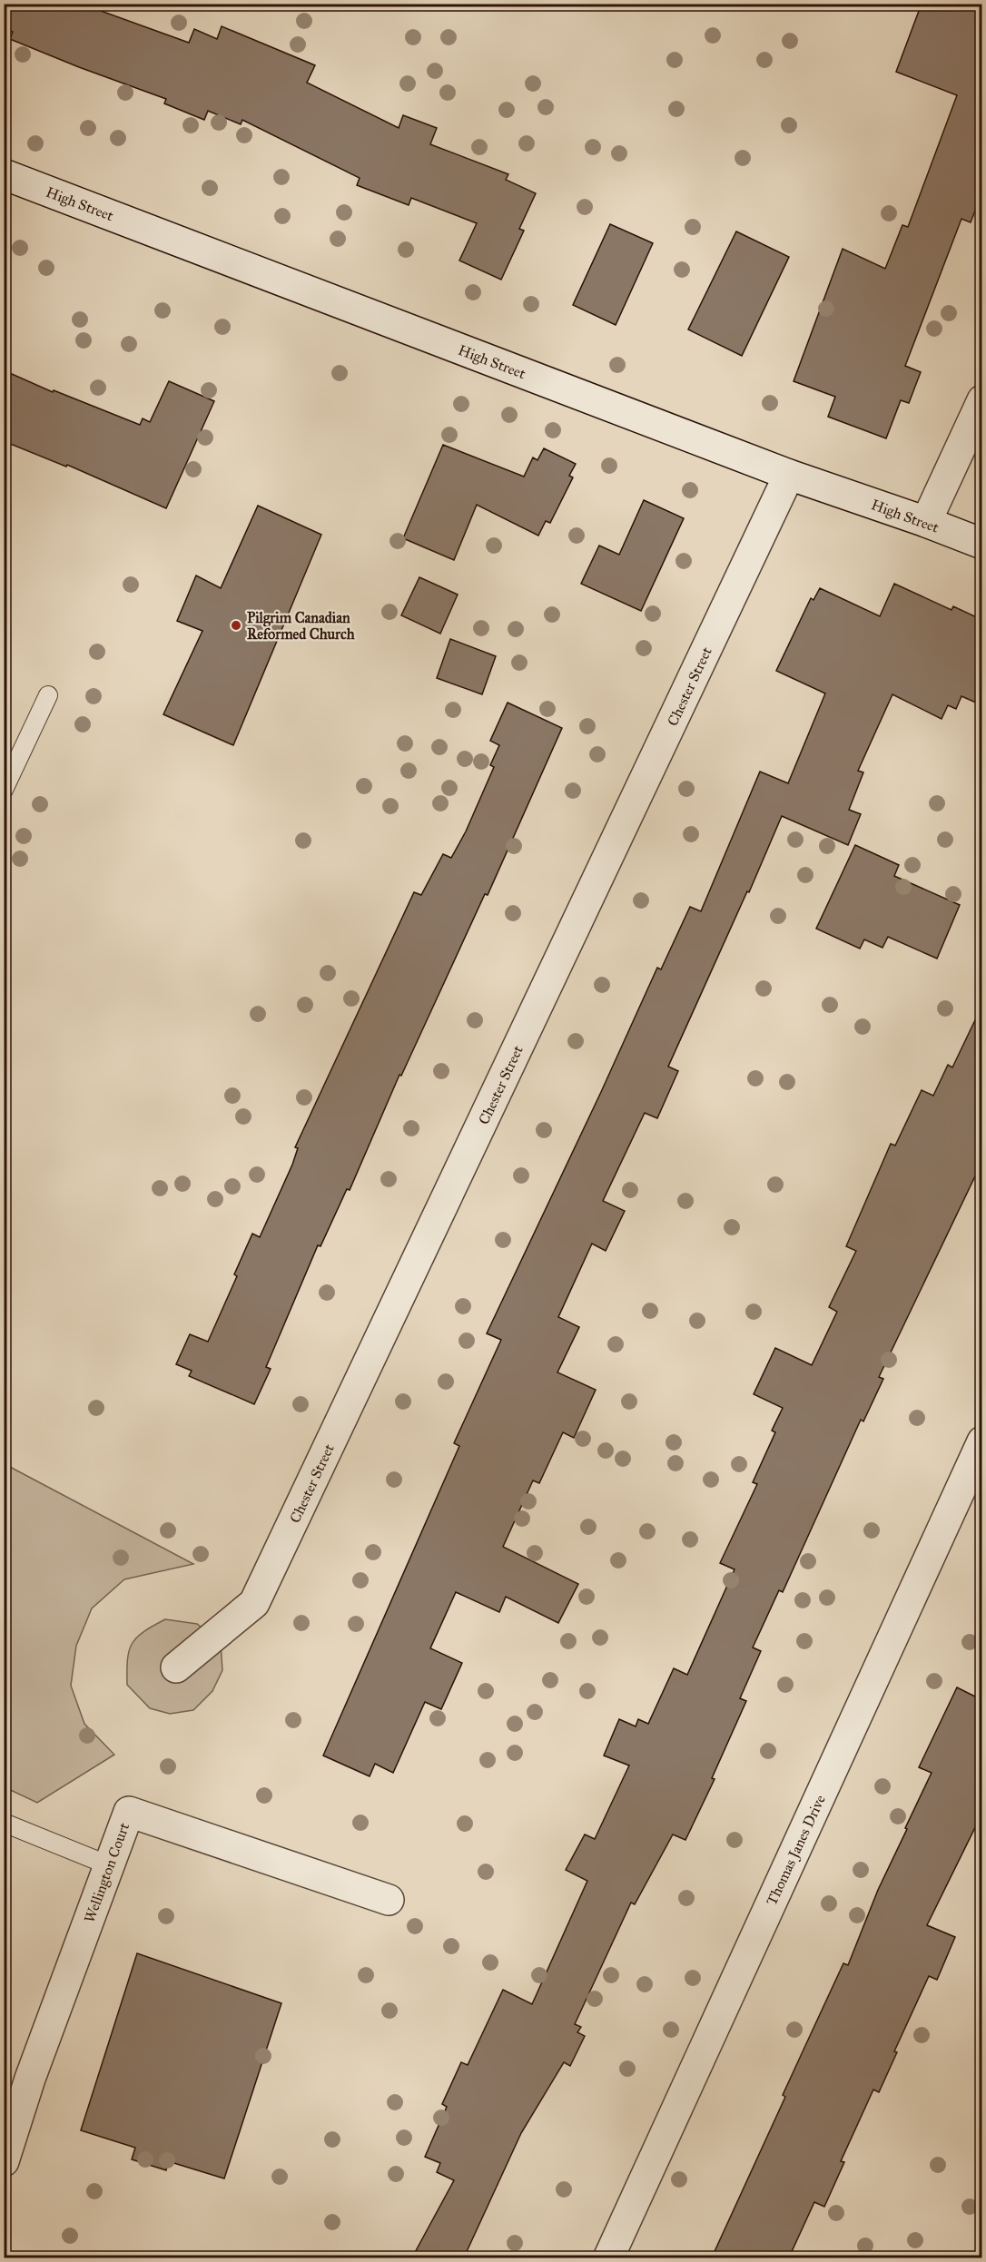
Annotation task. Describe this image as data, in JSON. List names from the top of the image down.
{
  "streets": {
    "street": [
      "High Street",
      "Chester Street",
      "Thomas Janes Drive",
      "Wellington Court"
    ]
  },
  "crossings": [
    ["High Street", "Chester Street"]
  ],
  "places": ["Pilgrim Canadian Reformed Church"]
}
